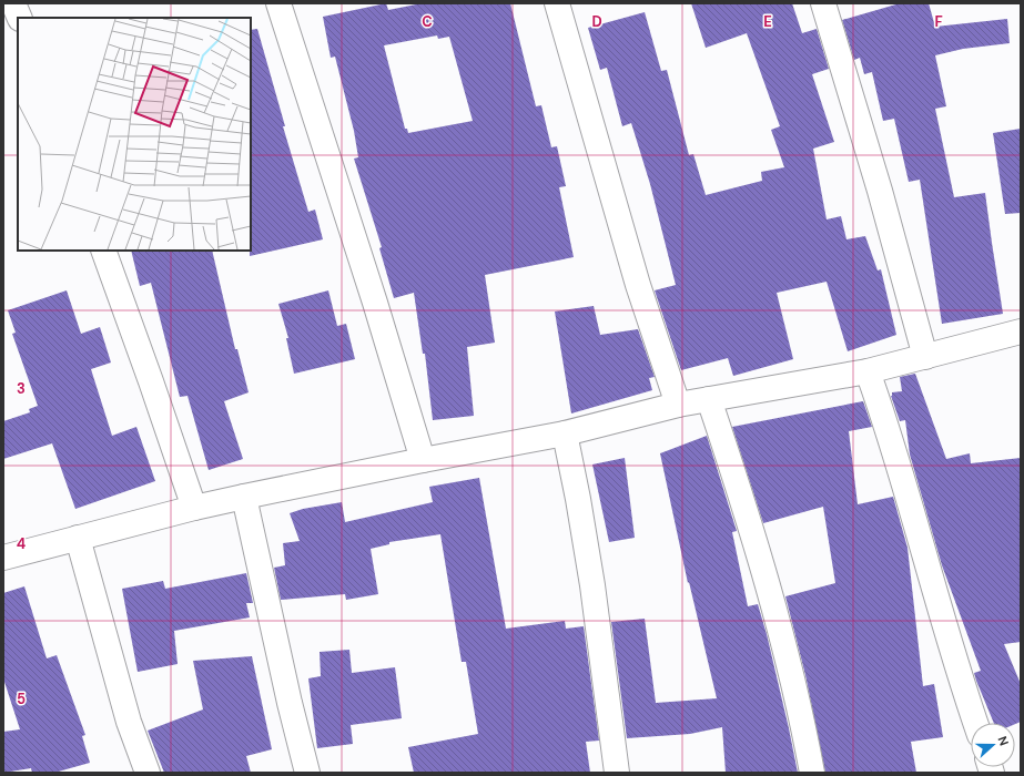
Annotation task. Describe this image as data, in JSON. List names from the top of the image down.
{
  "north": "right",
  "grid": {
    "columns": [
      "C",
      "D",
      "E",
      "F"
    ],
    "rows": ["3", "4", "5"]
  }
}
